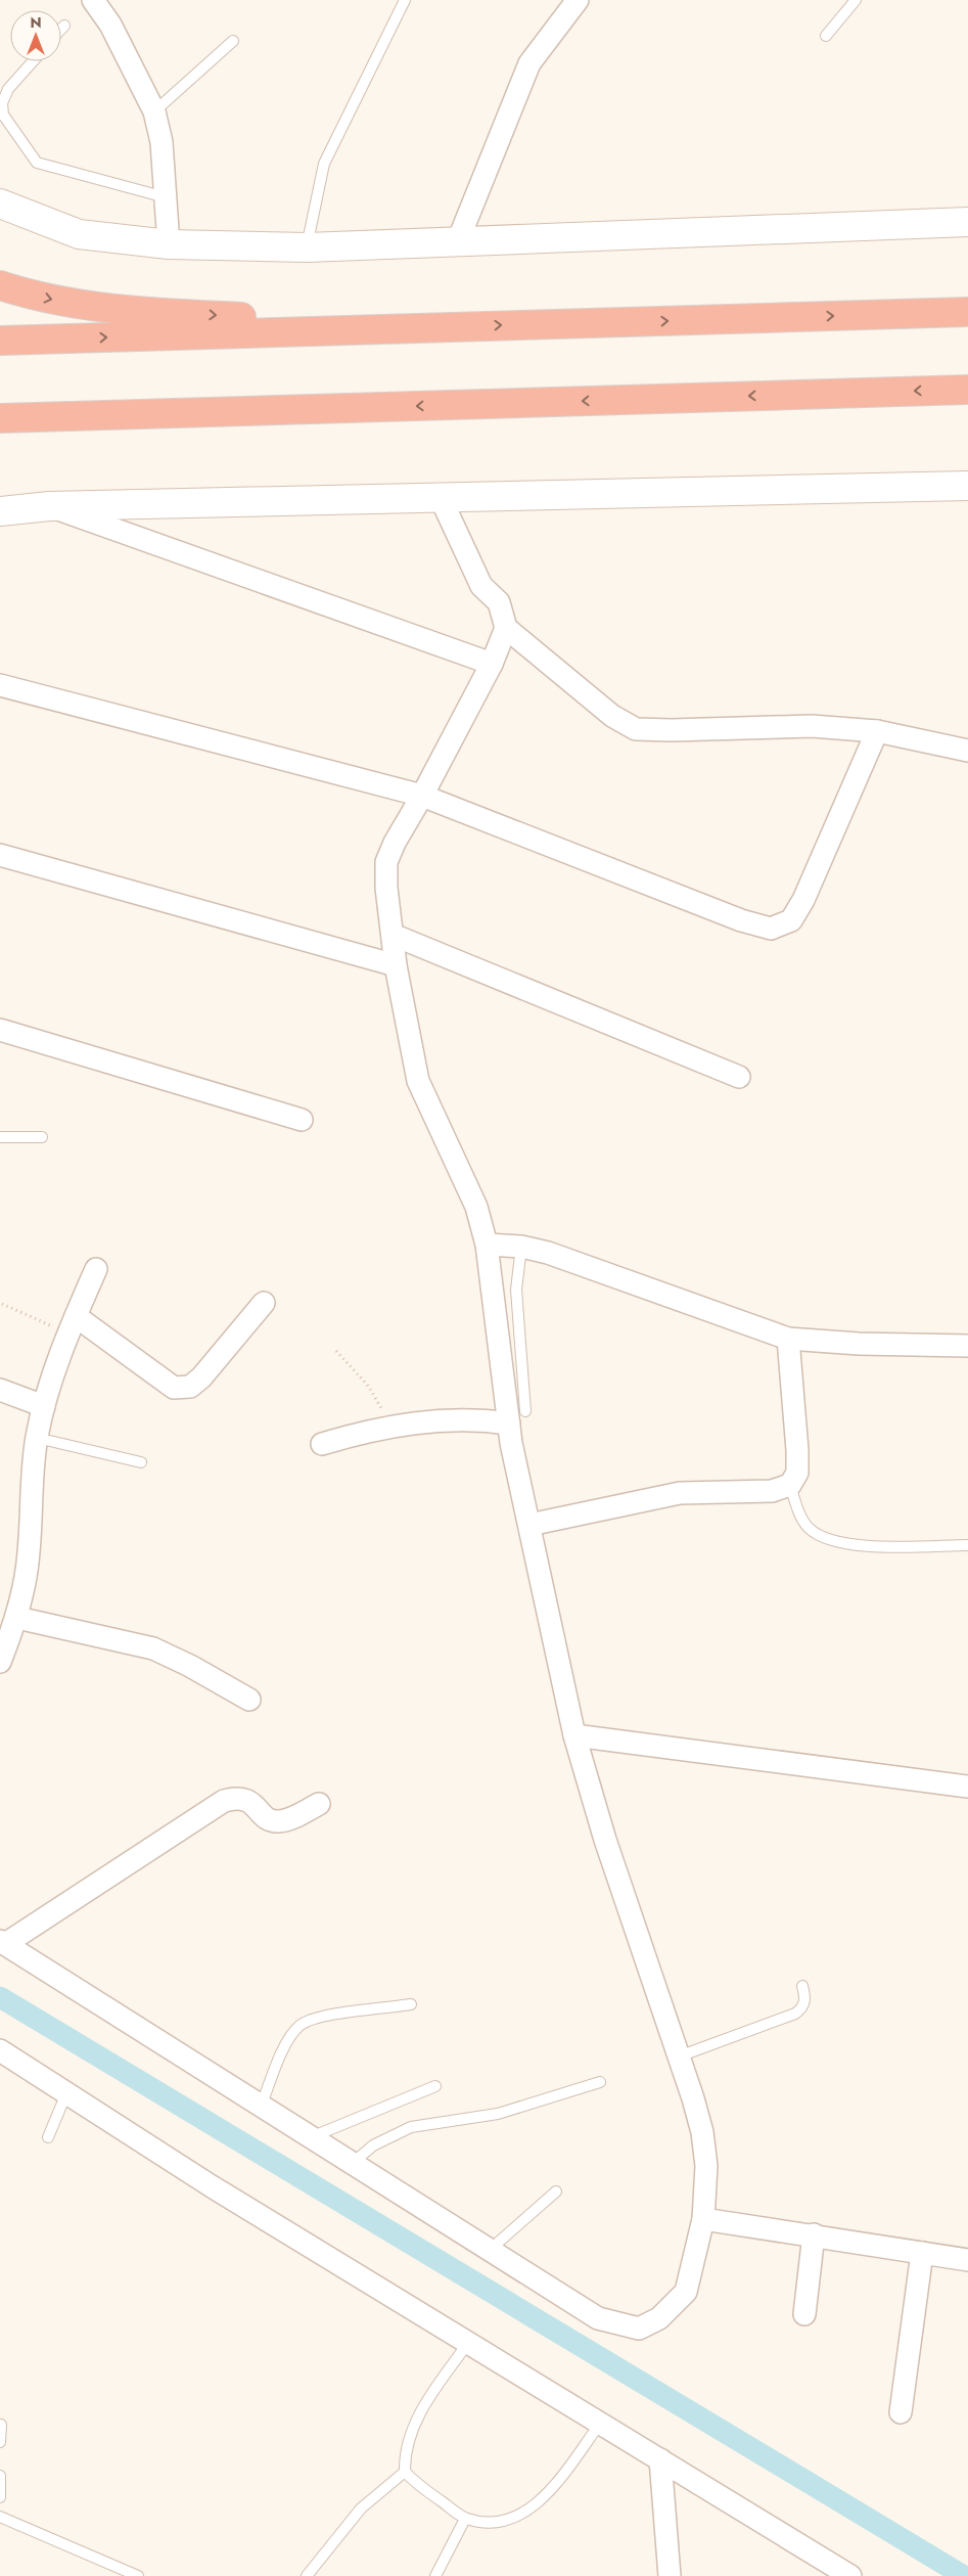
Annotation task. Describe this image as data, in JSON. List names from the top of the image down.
{
  "north": "top"
}
